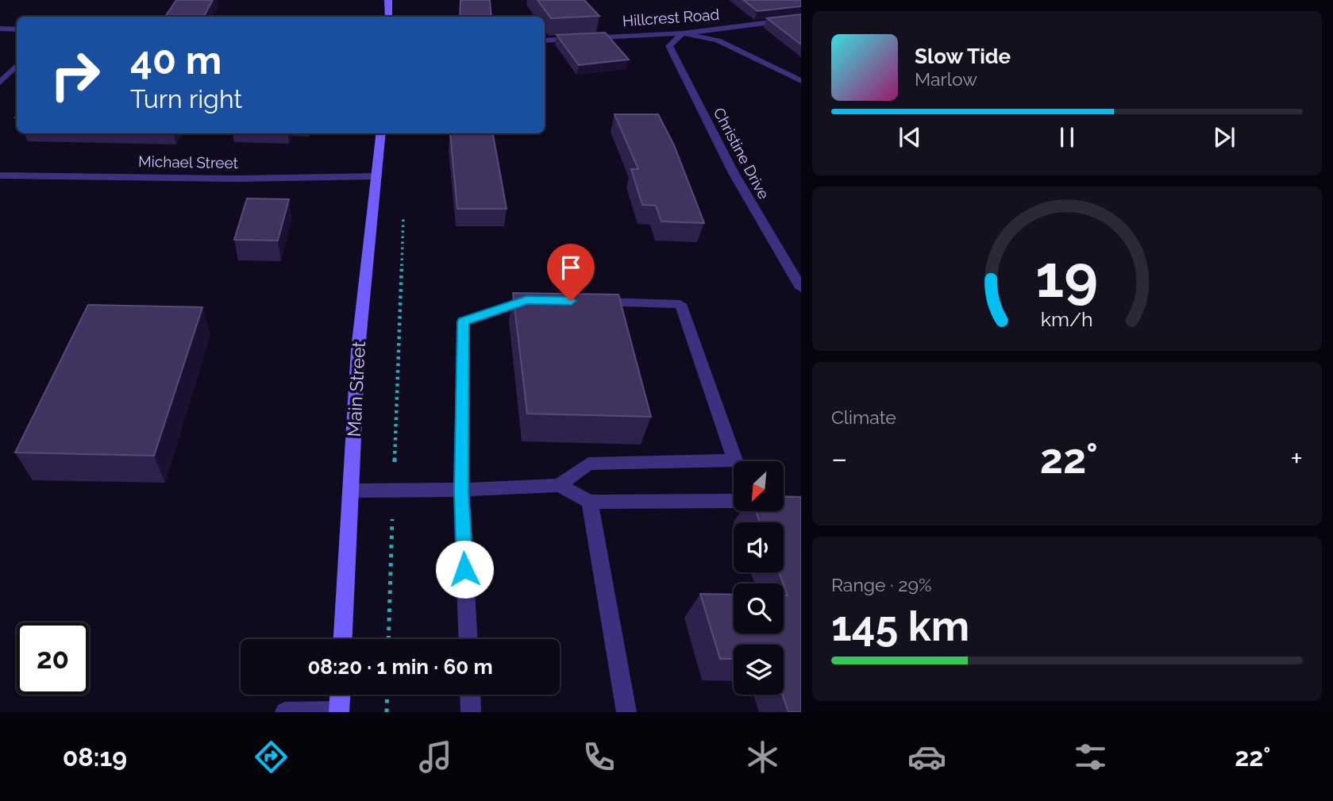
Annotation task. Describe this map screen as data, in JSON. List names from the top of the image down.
{
  "streets": {
    "main road": ["Main Street"],
    "street": ["Hillcrest Road", "Christine Drive", "Michael Street"]
  },
  "crossings": [
    ["Hillcrest Road", "Christine Drive"],
    ["Michael Street", "Main Street"]
  ],
  "north": "bottom left",
  "page": {
    "turn": ["40 m", "Turn right"],
    "song": ["Slow Tide", "Marlow"],
    "tile": [
      "Climate",
      ["Range · 29%", "145 km"]
    ],
    "heat": ["−", "22°", "+"],
    "limit": "20",
    "trip": "08:20 · 1 min · 60 m",
    "tabs": ["08:19", "22°"],
    "gauge": ["19", "km/h"]
  }
}
